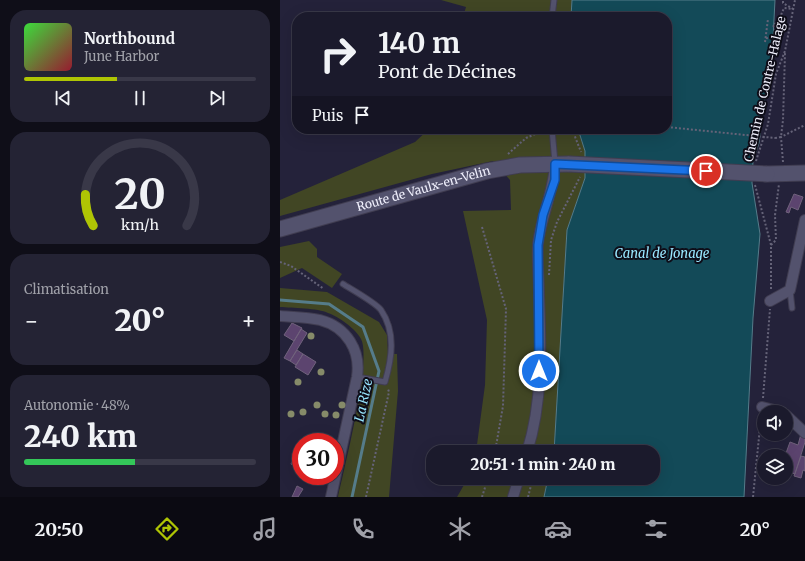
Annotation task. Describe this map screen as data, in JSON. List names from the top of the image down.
{
  "streets": {
    "street": ["Route de Vaulx-en-Velin"],
    "path": ["Chemin de Contre-Halage"]
  },
  "water": ["Canal de Jonage", "La Rize"],
  "page": {
    "turn": ["140 m", "Pont de Décines"],
    "song": ["Northbound", "June Harbor"],
    "then": "Puis",
    "tile": [
      "Climatisation",
      ["Autonomie · 48%", "240 km"]
    ],
    "heat": ["−", "20°", "+"],
    "limit": "30",
    "trip": "20:51 · 1 min · 240 m",
    "tabs": ["20:50", "20°"],
    "gauge": ["20", "km/h"]
  }
}
